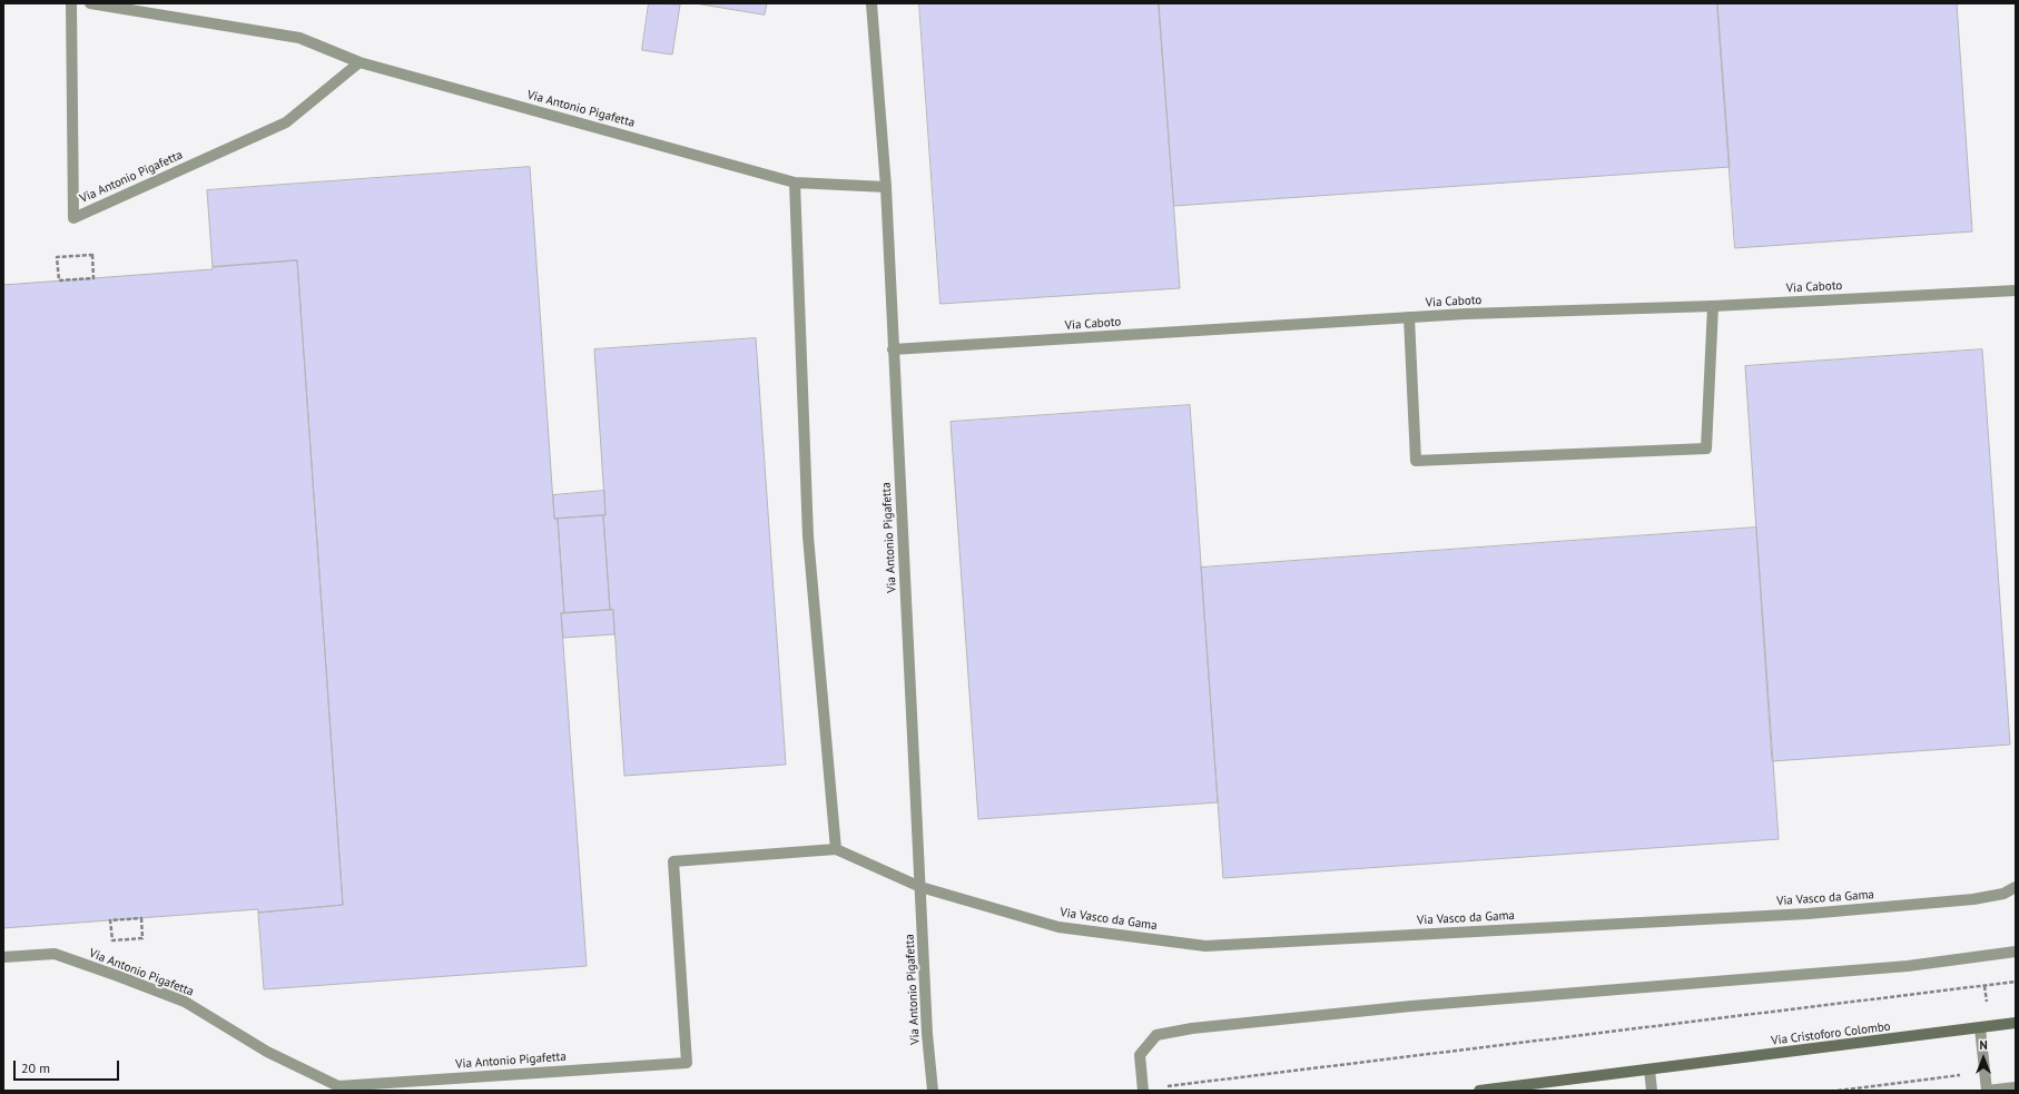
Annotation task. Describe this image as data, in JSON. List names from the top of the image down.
{
  "streets": {
    "main road": ["Via Cristoforo Colombo"],
    "street": ["Via Antonio Pigafetta", "Via Caboto", "Via Vasco da Gama"]
  },
  "crossings": [
    ["Via Antonio Pigafetta", "Via Caboto"],
    ["Via Antonio Pigafetta", "Via Vasco da Gama"]
  ],
  "scale_bar": "20 m",
  "north": "top"
}
